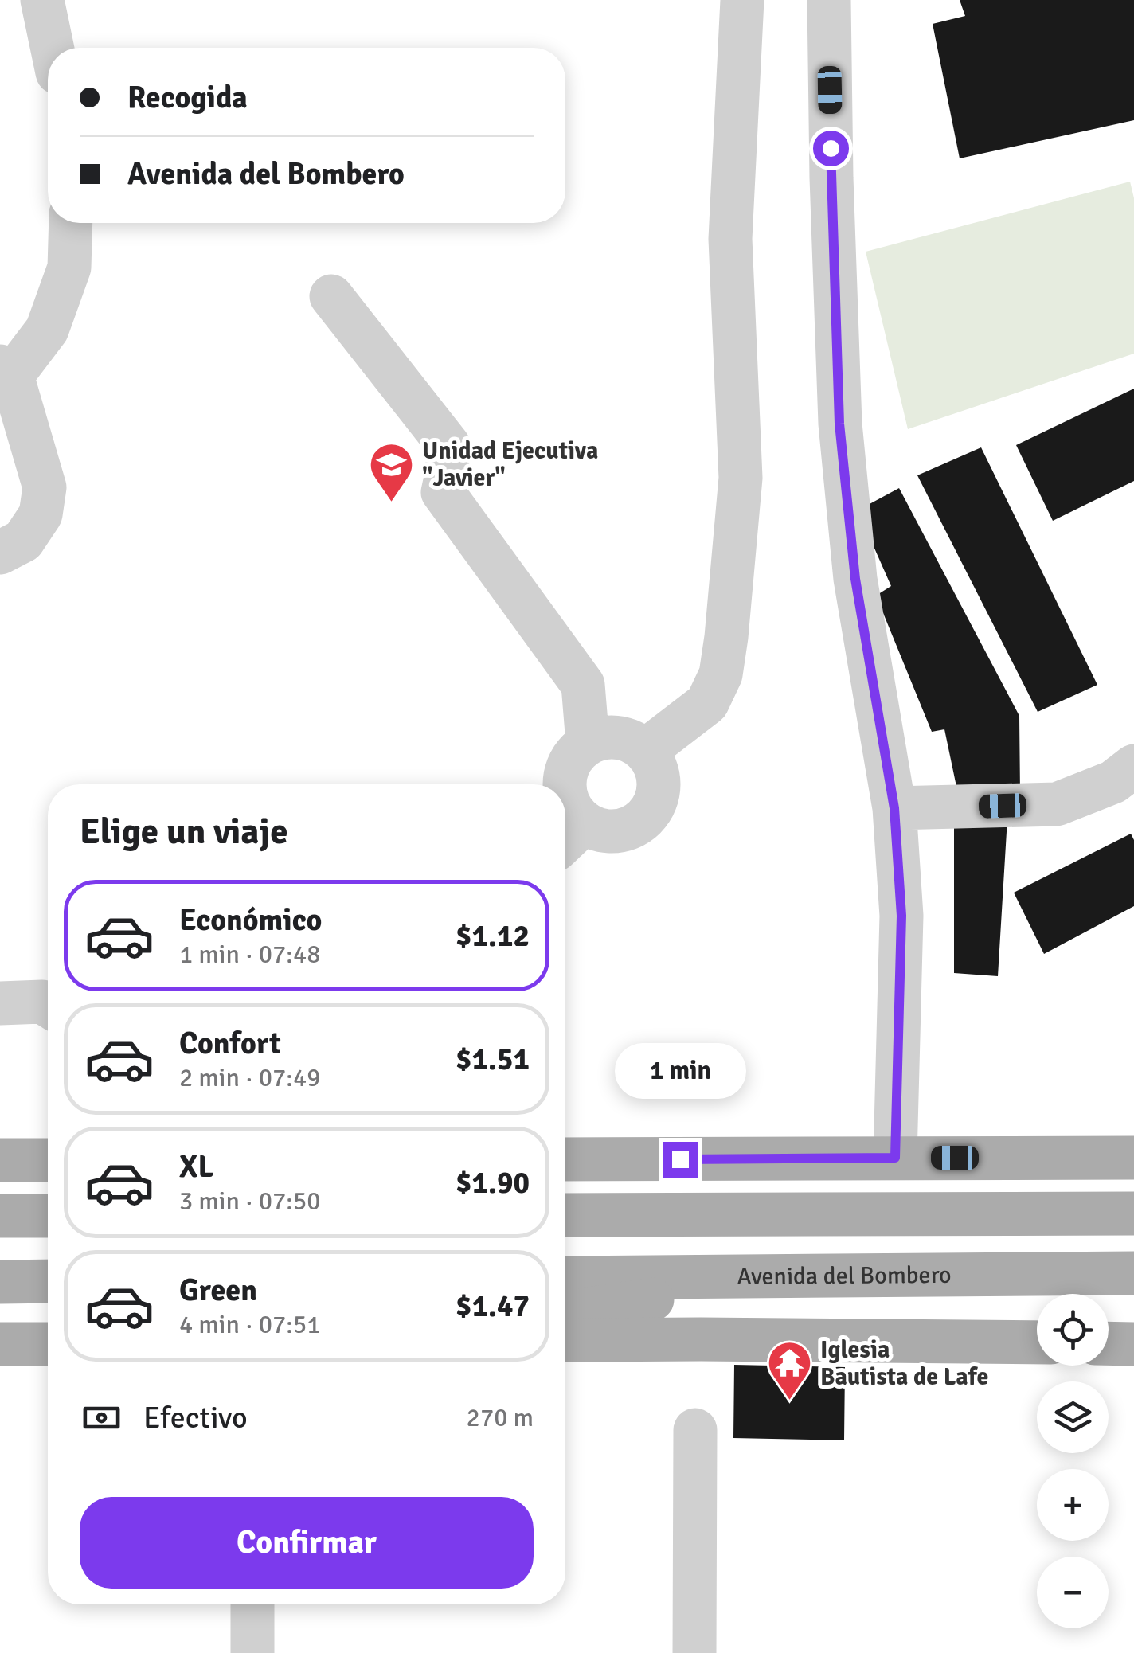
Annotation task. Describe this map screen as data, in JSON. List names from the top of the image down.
{
  "streets": {
    "main road": ["Avenida del Bombero"]
  },
  "places": {
    "school or university": ["Unidad Ejecutiva \"Javier\""],
    "temple": ["Iglesia Bautista de Lafe"]
  },
  "page": {
    "banner": ["Recogida", "Avenida del Bombero"],
    "heading": "Elige un viaje",
    "list": [
      {
        "name": "Económico",
        "note": "1 min · 07:48",
        "value": "$1.12"
      },
      {
        "name": "Confort",
        "note": "2 min · 07:49",
        "value": "$1.51"
      },
      {
        "name": "XL",
        "note": "3 min · 07:50",
        "value": "$1.90"
      },
      {
        "name": "Green",
        "note": "4 min · 07:51",
        "value": "$1.47"
      }
    ],
    "bubble": "1 min",
    "map_buttons": ["+", "−"],
    "pay": ["Efectivo", "270 m"],
    "buttons": "Confirmar"
  }
}
